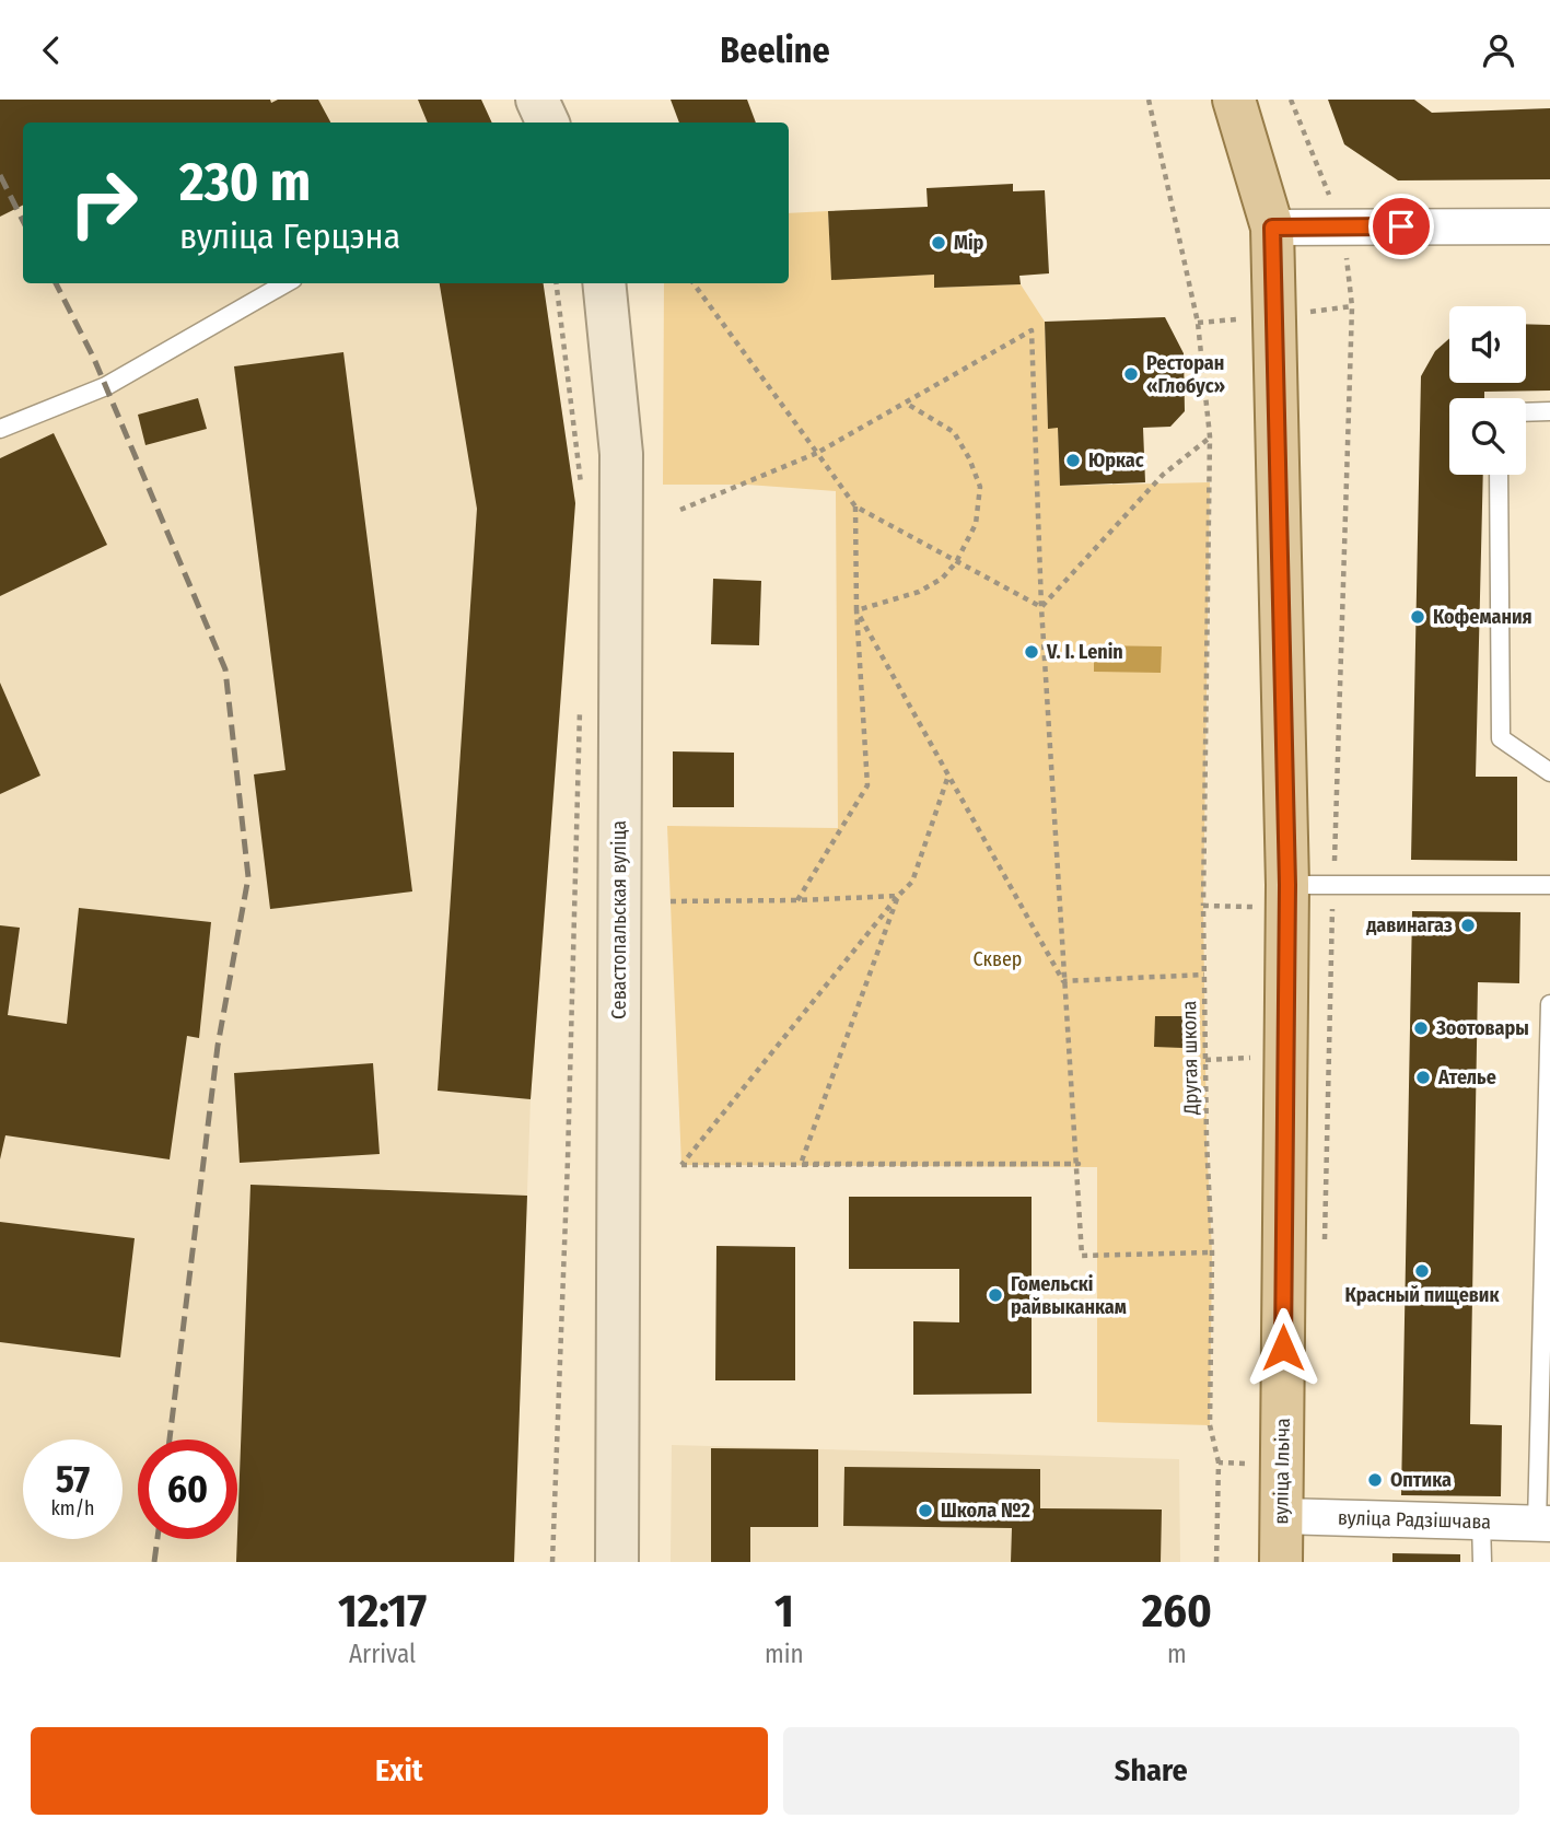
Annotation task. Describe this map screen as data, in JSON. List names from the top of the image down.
{
  "streets": {
    "main road": ["вуліца Ільіча"],
    "street": ["Севастопальская вуліца", "вуліца Радзішчава"],
    "path": ["Другая школа"]
  },
  "crossings": [
    ["вуліца Ільіча", "вуліца Радзішчава"]
  ],
  "parks": ["Сквер"],
  "places": [
    "Мір",
    "Ресторан «Глобус»",
    "Юркас",
    "Кофемания",
    "V. I. Lenin",
    "давинагаз",
    "Зоотовары",
    "Ателье",
    "Красный пищевик",
    "Гомельскі райвыканкам",
    "Оптика",
    "Школа №2"
  ],
  "page": {
    "header": "Beeline",
    "turn": ["230 m", "вуліца Герцэна"],
    "speed": "57 km/h",
    "limit": "60",
    "eta": [
      "12:17",
      "Arrival",
      "1",
      "min",
      "260",
      "m"
    ],
    "buttons": ["Exit", "Share"]
  }
}
